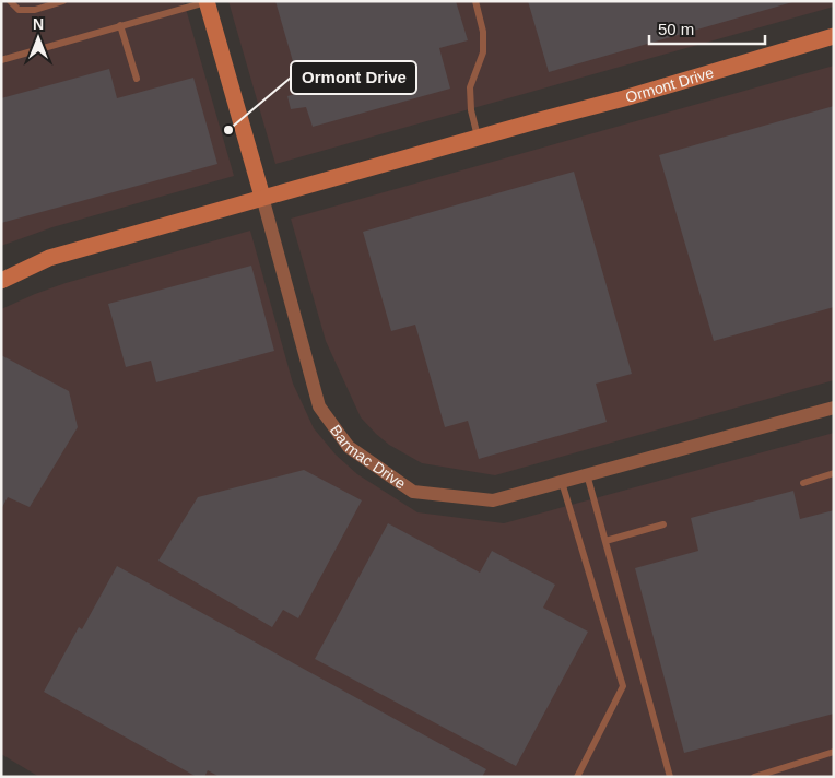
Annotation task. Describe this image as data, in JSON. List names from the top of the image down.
{
  "streets": {
    "street": ["Ormont Drive", "Barmac Drive"]
  },
  "crossings": [
    ["Ormont Drive", "Barmac Drive"]
  ],
  "places": ["Ormont Drive"],
  "scale_bar": "50 m",
  "north": "top"
}
